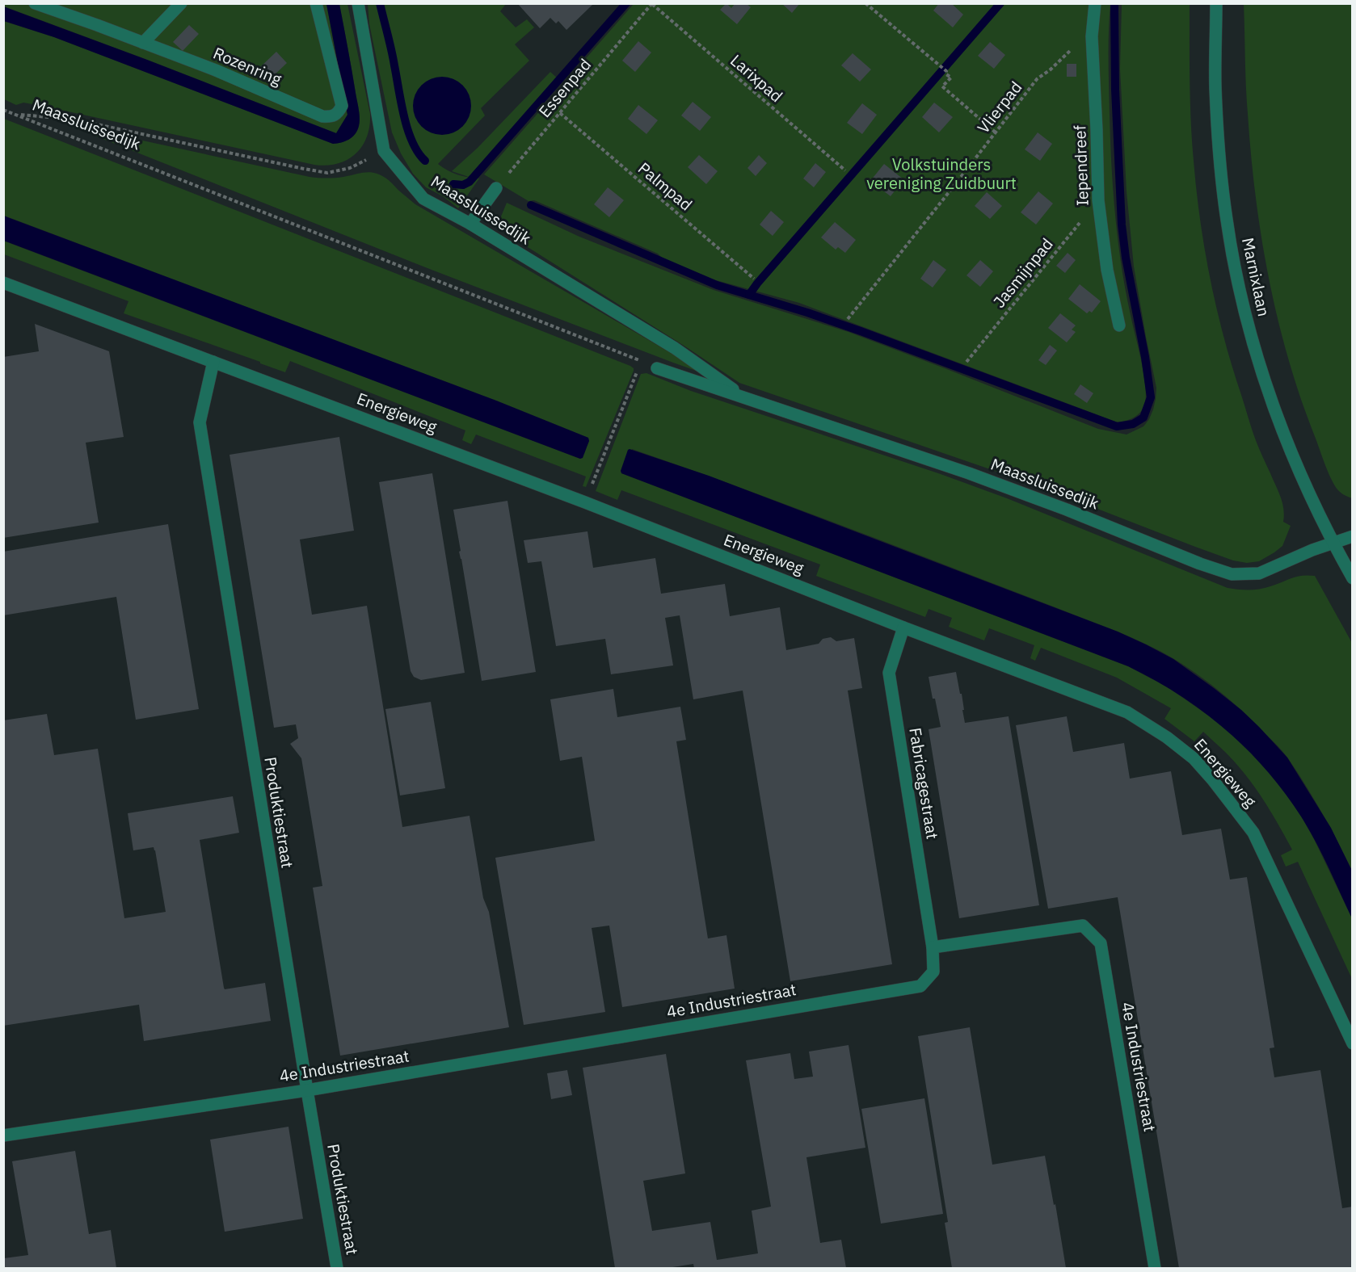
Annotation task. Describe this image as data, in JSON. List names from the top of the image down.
{
  "streets": {
    "street": [
      "Rozenring",
      "Maassluissedijk",
      "Iependreef",
      "Marnixlaan",
      "Energieweg",
      "Fabricagestraat",
      "Produktiestraat",
      "4e Industriestraat"
    ],
    "path": [
      "Larixpad",
      "Essenpad",
      "Vlierpad",
      "Palmpad",
      "Jasmijnpad"
    ]
  },
  "crossings": [
    ["Larixpad", "Essenpad"],
    ["Essenpad", "Palmpad"],
    ["Vlierpad", "Iependreef"],
    ["Maassluissedijk", "Marnixlaan"],
    ["Iependreef", "Jasmijnpad"],
    ["Energieweg", "Fabricagestraat"],
    ["Energieweg", "Produktiestraat"],
    ["Fabricagestraat", "4e Industriestraat"],
    ["Produktiestraat", "4e Industriestraat"]
  ],
  "parks": ["Volkstuinders vereniging Zuidbuurt"]
}
